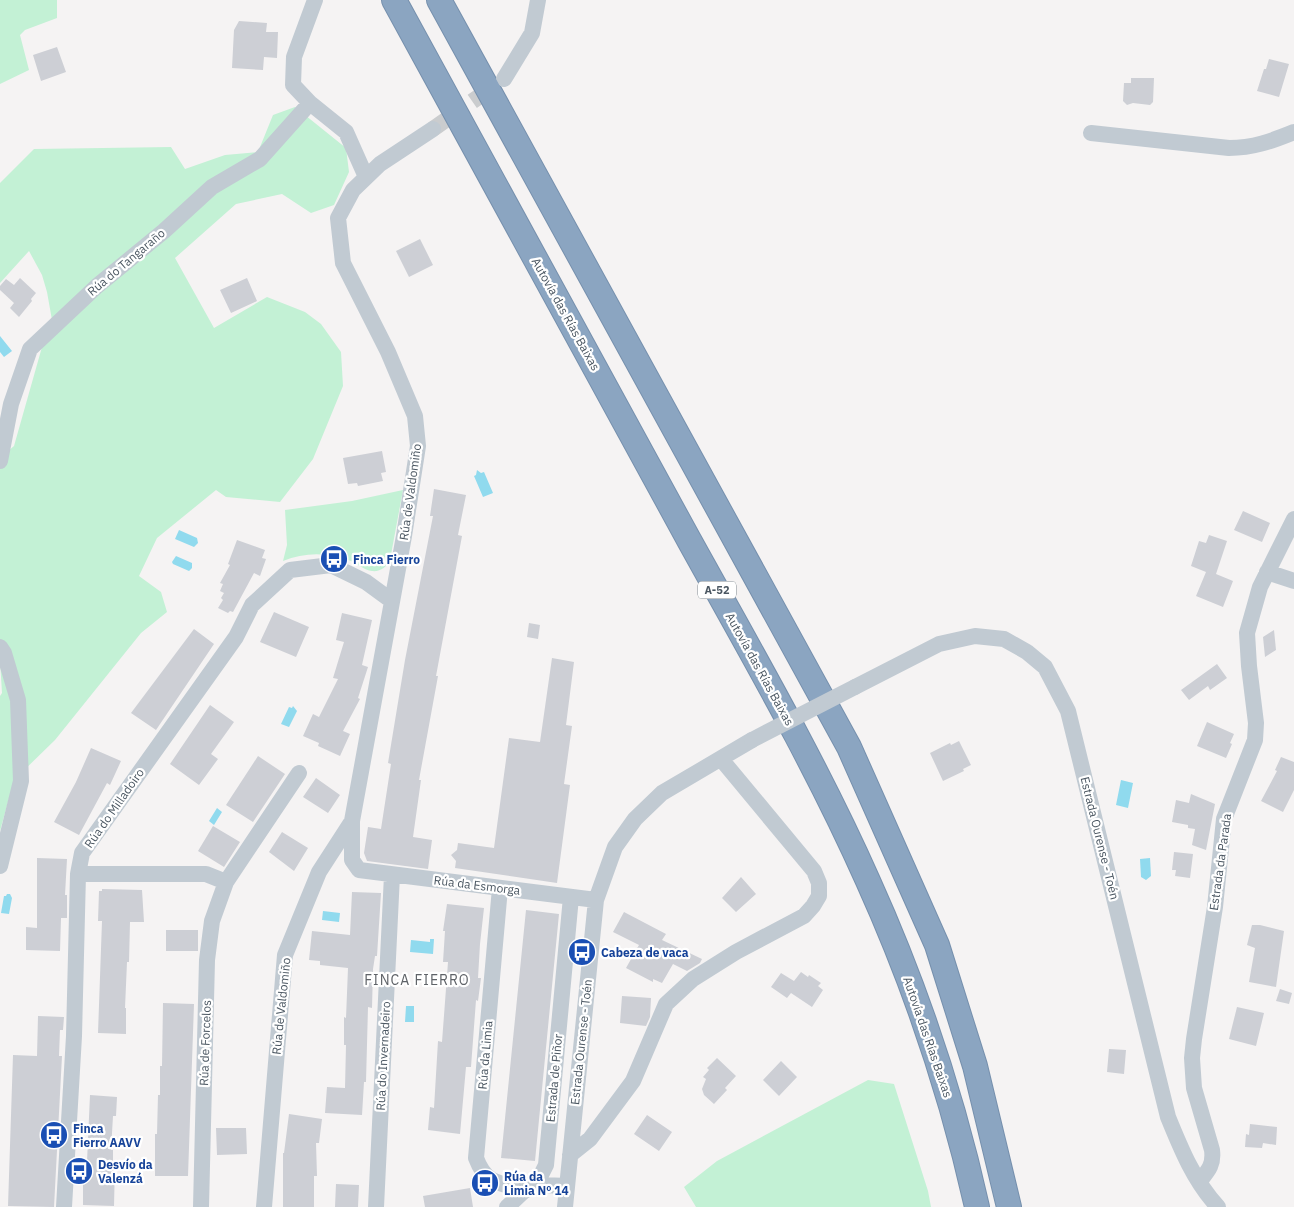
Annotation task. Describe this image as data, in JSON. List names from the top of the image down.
{
  "streets": {
    "highway": ["Autovía das Rías Baixas", "A-52"],
    "street": [
      "Rúa do Tangaraño",
      "Rúa de Valdomiño",
      "Rúa do Milladoiro",
      "Estrada Ourense - Toén",
      "Estrada da Parada",
      "Rúa da Esmorga",
      "Rúa de Forcelos",
      "Rúa da Limia",
      "Rúa do Invernadeiro",
      "Estrada de Piñor"
    ]
  },
  "crossings": [
    ["Rúa de Valdomiño", "Rúa do Milladoiro"],
    ["Rúa de Valdomiño", "Rúa da Esmorga"],
    ["Estrada Ourense - Toén", "Estrada da Parada"],
    ["Estrada Ourense - Toén", "Rúa da Esmorga"],
    ["Rúa da Esmorga", "Rúa da Limia"],
    ["Rúa da Esmorga", "Rúa do Invernadeiro"],
    ["Rúa da Esmorga", "Estrada de Piñor"],
    ["Rúa da Limia", "Estrada de Piñor"]
  ],
  "districts": ["FINCA FIERRO"],
  "places": {
    "bus stop": [
      "Finca Fierro",
      "Cabeza de vaca",
      "Finca Fierro AAVV",
      "Desvío da Valenzá",
      "Rúa da Limia Nº 14"
    ]
  }
}
